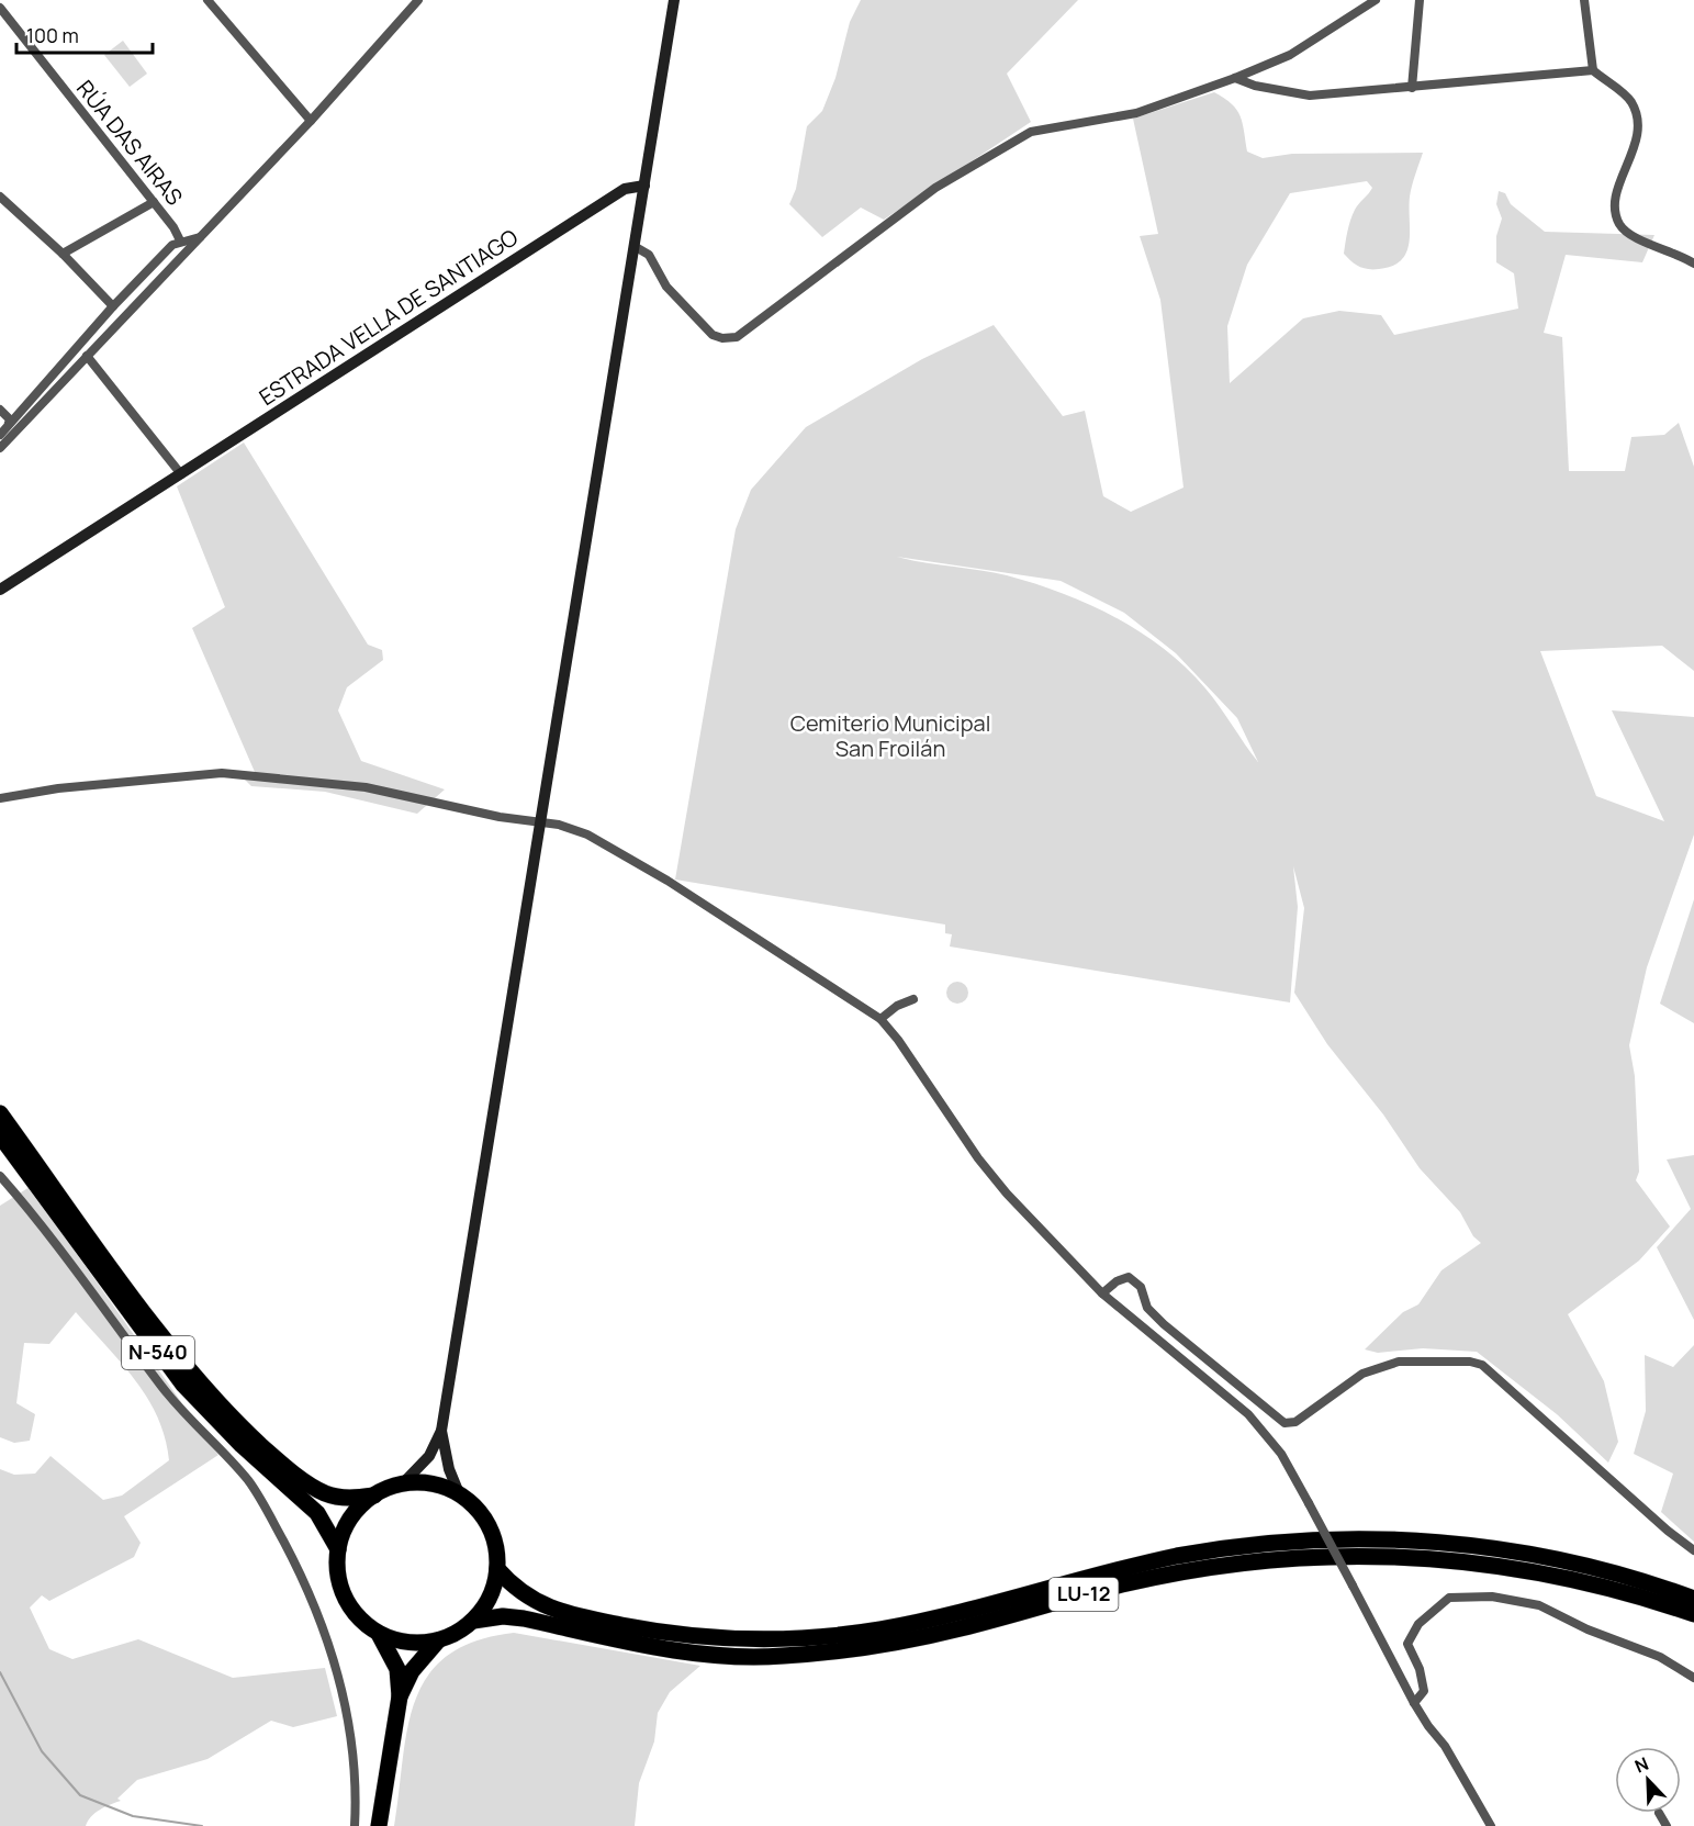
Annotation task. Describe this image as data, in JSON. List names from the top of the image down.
{
  "streets": {
    "highway": ["N-540", "LU-12"],
    "street": ["RÚA DAS AIRAS", "ESTRADA VELLA DE SANTIAGO"]
  },
  "crossings": [
    ["N-540", "LU-12"]
  ],
  "parks": ["Cemiterio Municipal San Froilán"],
  "scale_bar": "100 m",
  "north": "top left"
}
